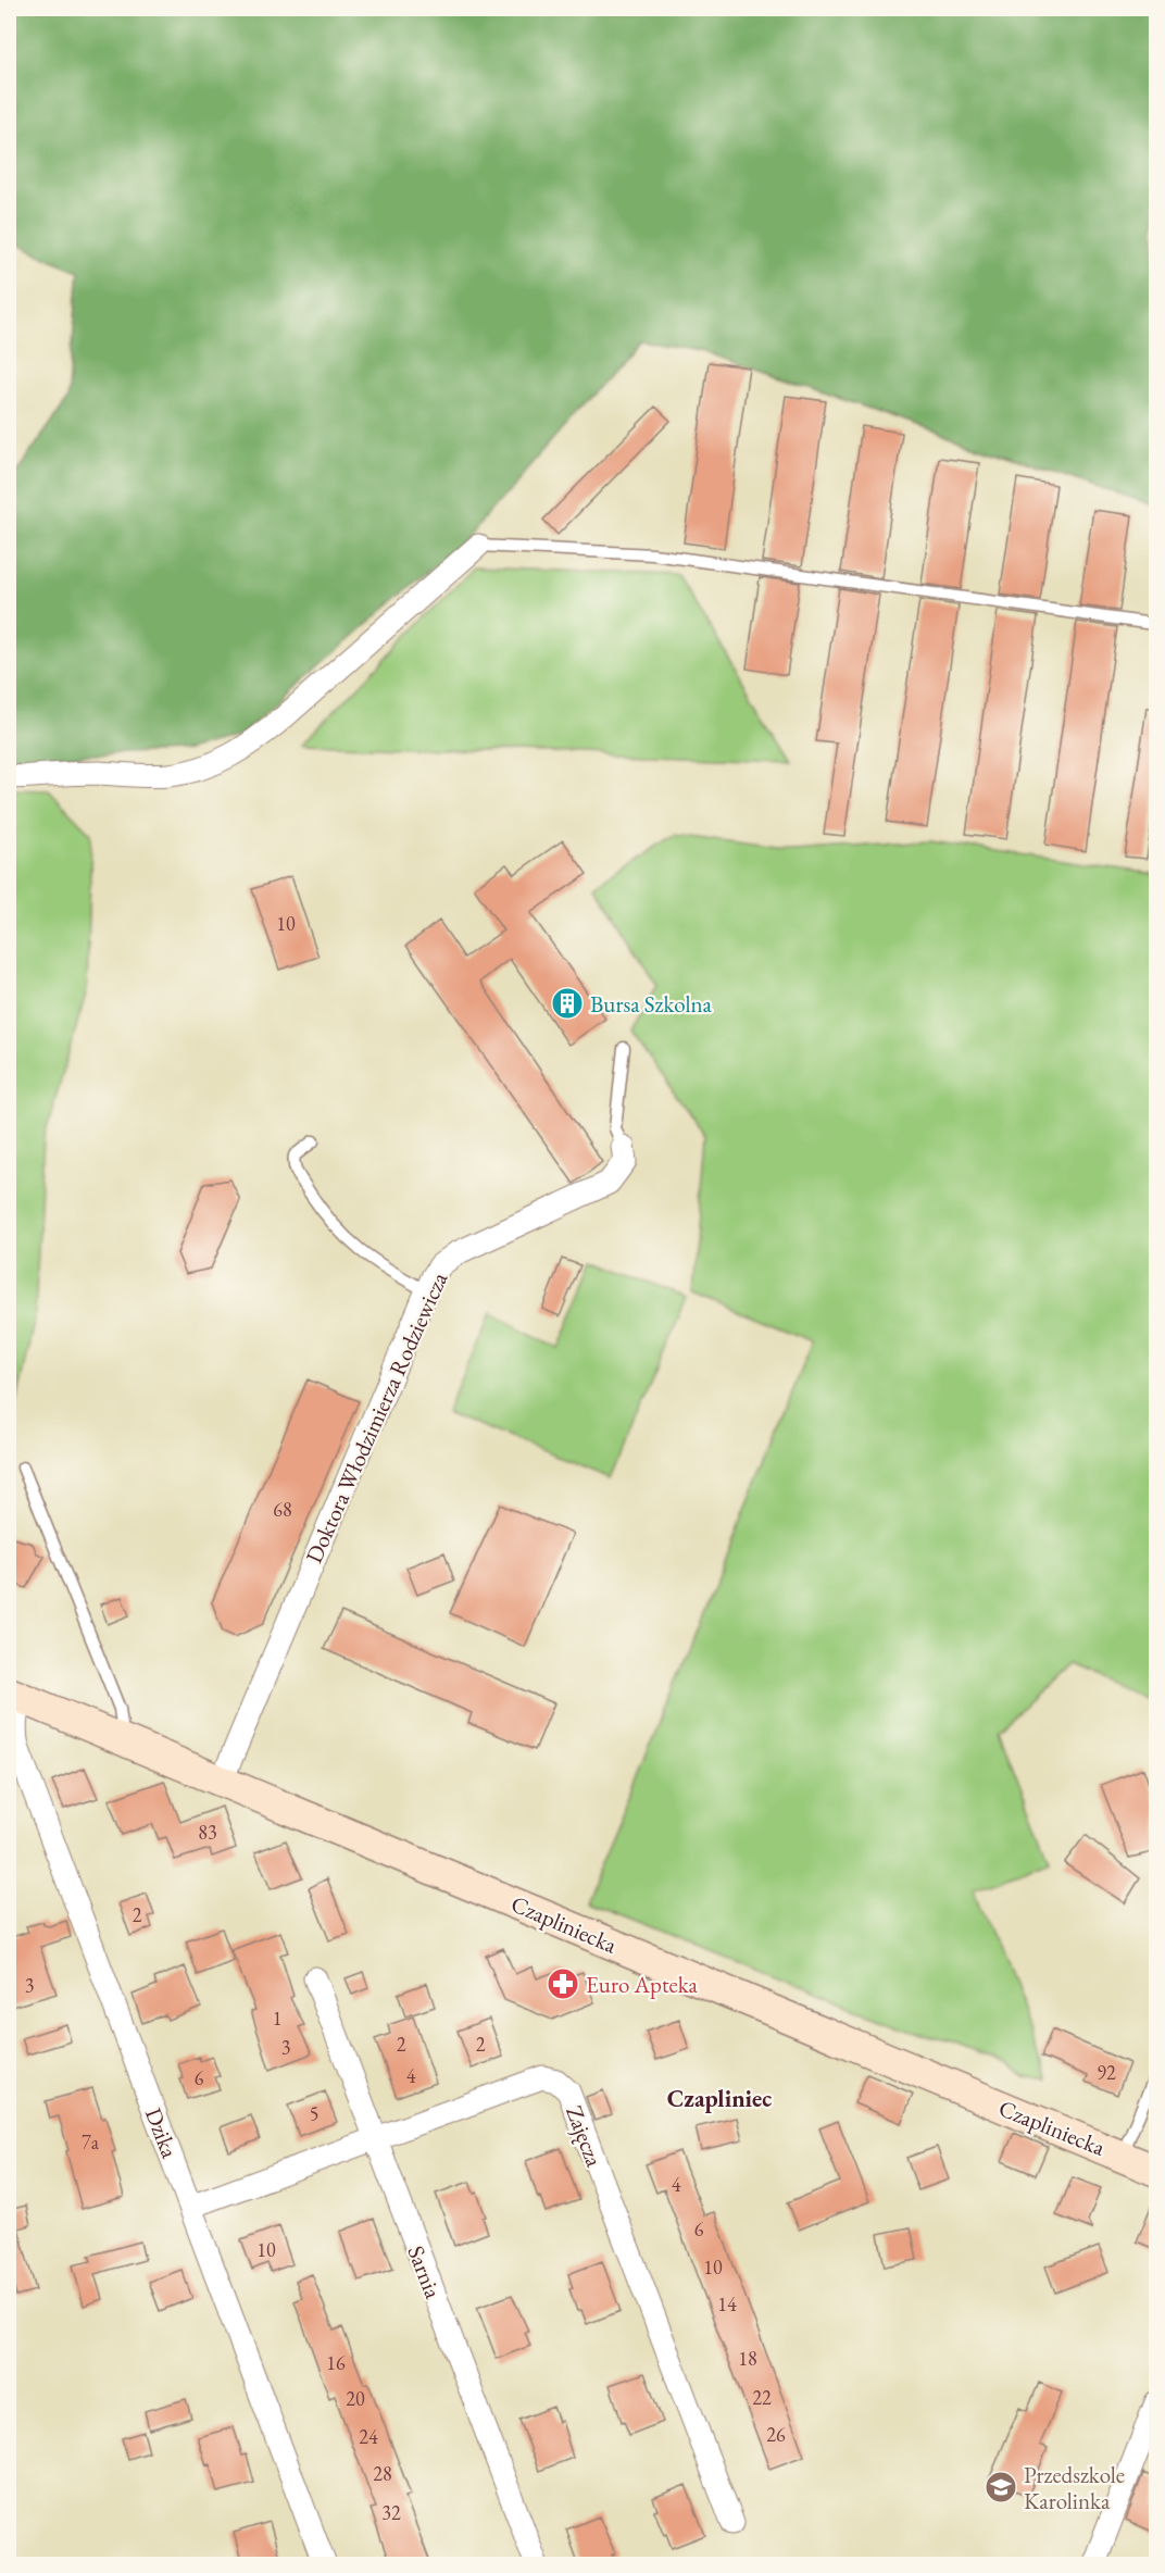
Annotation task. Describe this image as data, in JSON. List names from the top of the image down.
{
  "streets": {
    "main road": ["Czapliniecka"],
    "street": [
      "Doktora Włodzimierza Rodziewicza",
      "Dzika",
      "Zajęcza",
      "Sarnia"
    ]
  },
  "crossings": [
    ["Doktora Włodzimierza Rodziewicza", "Czapliniecka"],
    ["Czapliniecka", "Dzika"],
    ["Dzika", "Zajęcza"],
    ["Zajęcza", "Sarnia"]
  ],
  "districts": ["Czapliniec"],
  "places": {
    "building": ["Bursa Szkolna"],
    "pharmacy": ["Euro Apteka"],
    "school or university": ["Przedszkole Karolinka"]
  },
  "house_numbers": [
    "10",
    "68",
    "83",
    "2",
    "3",
    "1",
    "2",
    "2",
    "3",
    "92",
    "4",
    "6",
    "5",
    "7a",
    "4",
    "6",
    "10",
    "10",
    "14",
    "18",
    "16",
    "22",
    "20",
    "26",
    "24",
    "28",
    "32"
  ]
}
